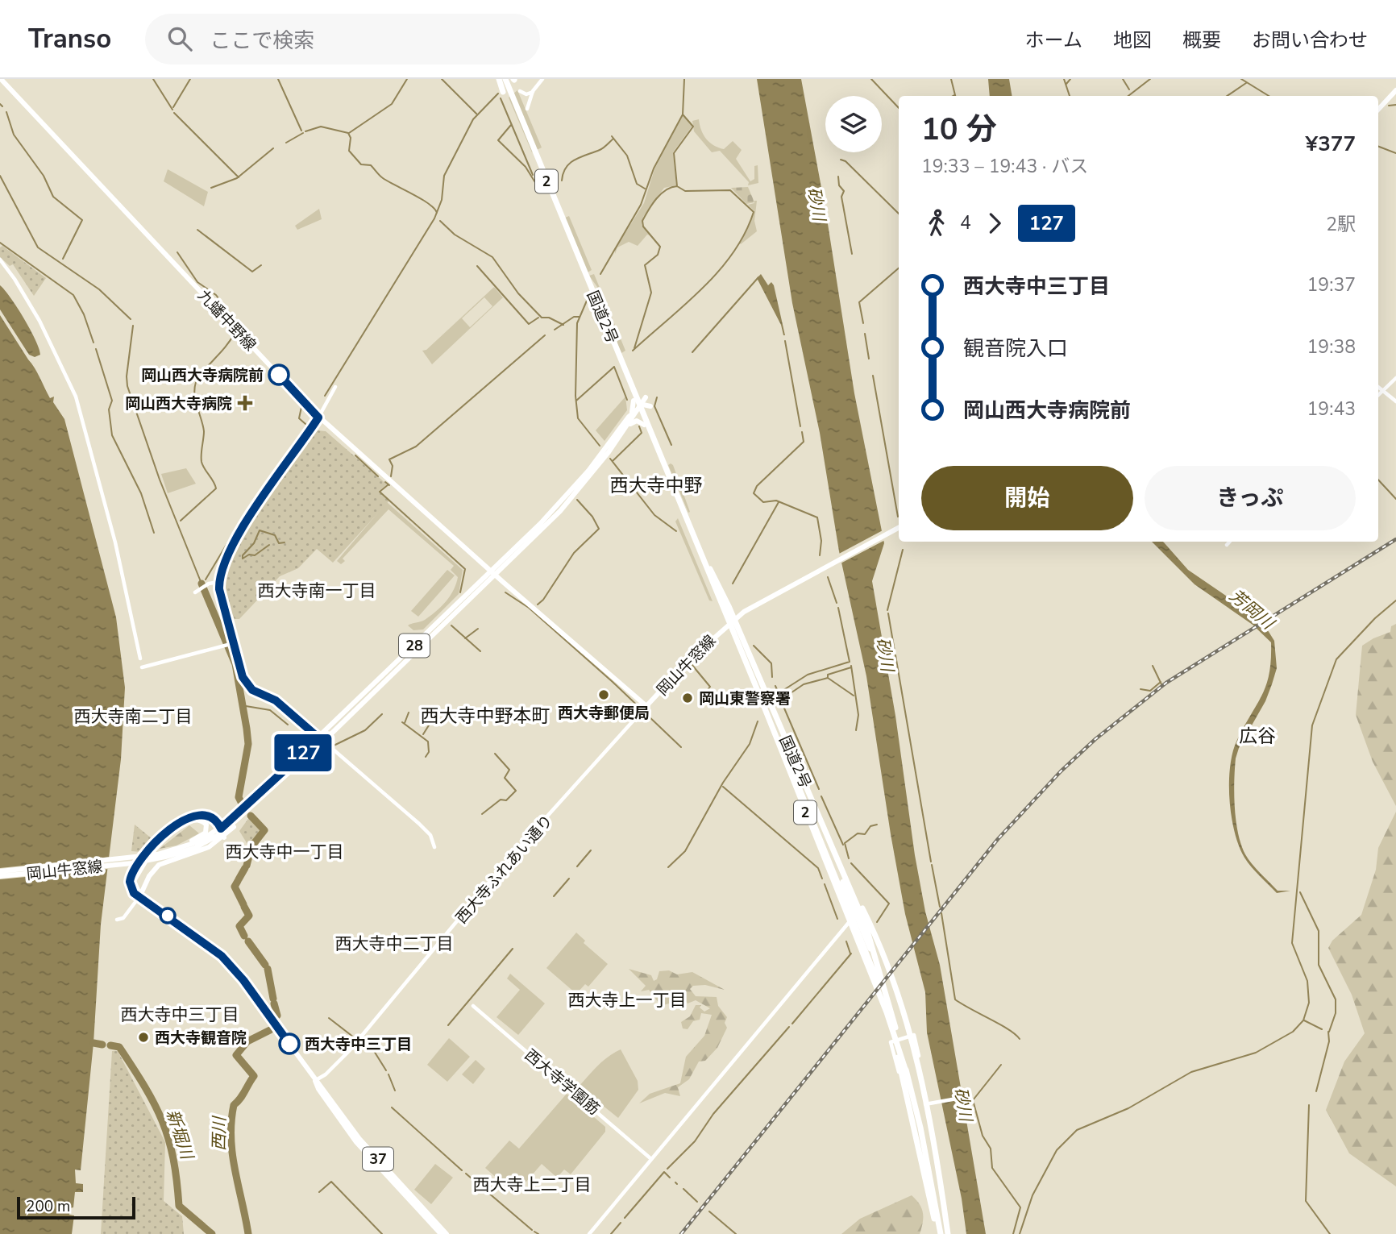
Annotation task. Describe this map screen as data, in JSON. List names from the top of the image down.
{
  "streets": {
    "highway": ["2", "国道2号"],
    "main road": [
      "九蟠中野線",
      "28",
      "岡山牛窓線",
      "37"
    ],
    "street": ["西大寺ふれあい通り", "西大寺学園筋"]
  },
  "crossings": [
    ["九蟠中野線", "岡山牛窓線"],
    ["岡山牛窓線", "西大寺ふれあい通り"],
    ["西大寺ふれあい通り", "37"]
  ],
  "districts": [
    "西大寺中野",
    "西大寺南一丁目",
    "西大寺中野本町",
    "西大寺南二丁目",
    "広谷",
    "西大寺中一丁目",
    "西大寺中二丁目",
    "西大寺上一丁目",
    "西大寺中三丁目",
    "西大寺上二丁目"
  ],
  "water": [
    "砂川",
    "芳岡川",
    "新堀川",
    "西川"
  ],
  "places": {
    "other": [
      "岡山西大寺病院前",
      "西大寺郵便局",
      "岡山東警察署",
      "西大寺観音院",
      "西大寺中三丁目"
    ],
    "health": ["岡山西大寺病院"]
  },
  "lines": ["bus line 127"],
  "scale_bar": "200 m",
  "page": {
    "header": "Transo",
    "search": "ここで検索",
    "nav": [
      "ホーム",
      "地図",
      "概要",
      "お問い合わせ"
    ],
    "on_map": "127",
    "heading": ["10 分", "19:33 – 19:43 · バス", "¥377"],
    "legs": ["4", "127", "2駅"],
    "list": [
      {
        "name": "西大寺中三丁目",
        "value": "19:37"
      },
      {
        "name": "観音院入口",
        "value": "19:38"
      },
      {
        "name": "岡山西大寺病院前",
        "value": "19:43"
      }
    ],
    "buttons": ["開始", "きっぷ"],
    "scale": "200 m"
  }
}
